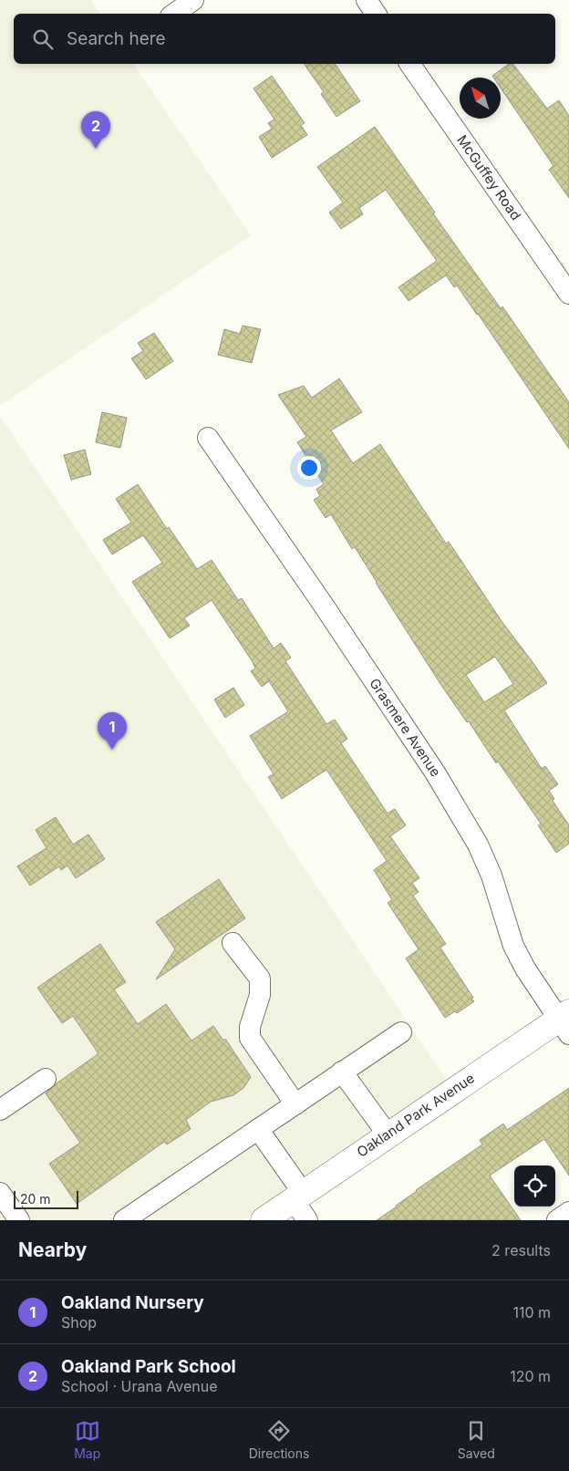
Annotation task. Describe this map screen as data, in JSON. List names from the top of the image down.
{
  "streets": {
    "main road": ["Oakland Park Avenue"],
    "street": ["McGuffey Road", "Grasmere Avenue"]
  },
  "crossings": [
    ["Grasmere Avenue", "Oakland Park Avenue"]
  ],
  "scale_bar": "20 m",
  "north": "top left",
  "page": {
    "search": "Search here",
    "pins": ["2", "1"],
    "scale": "20 m",
    "heading": ["Nearby", "2 results"],
    "list": [
      {
        "mark": "1",
        "name": "Oakland Nursery",
        "note": "Shop",
        "value": "110 m"
      },
      {
        "mark": "2",
        "name": "Oakland Park School",
        "note": "School · Urana Avenue",
        "value": "120 m"
      }
    ],
    "nav": ["Map", "Directions", "Saved"]
  }
}
